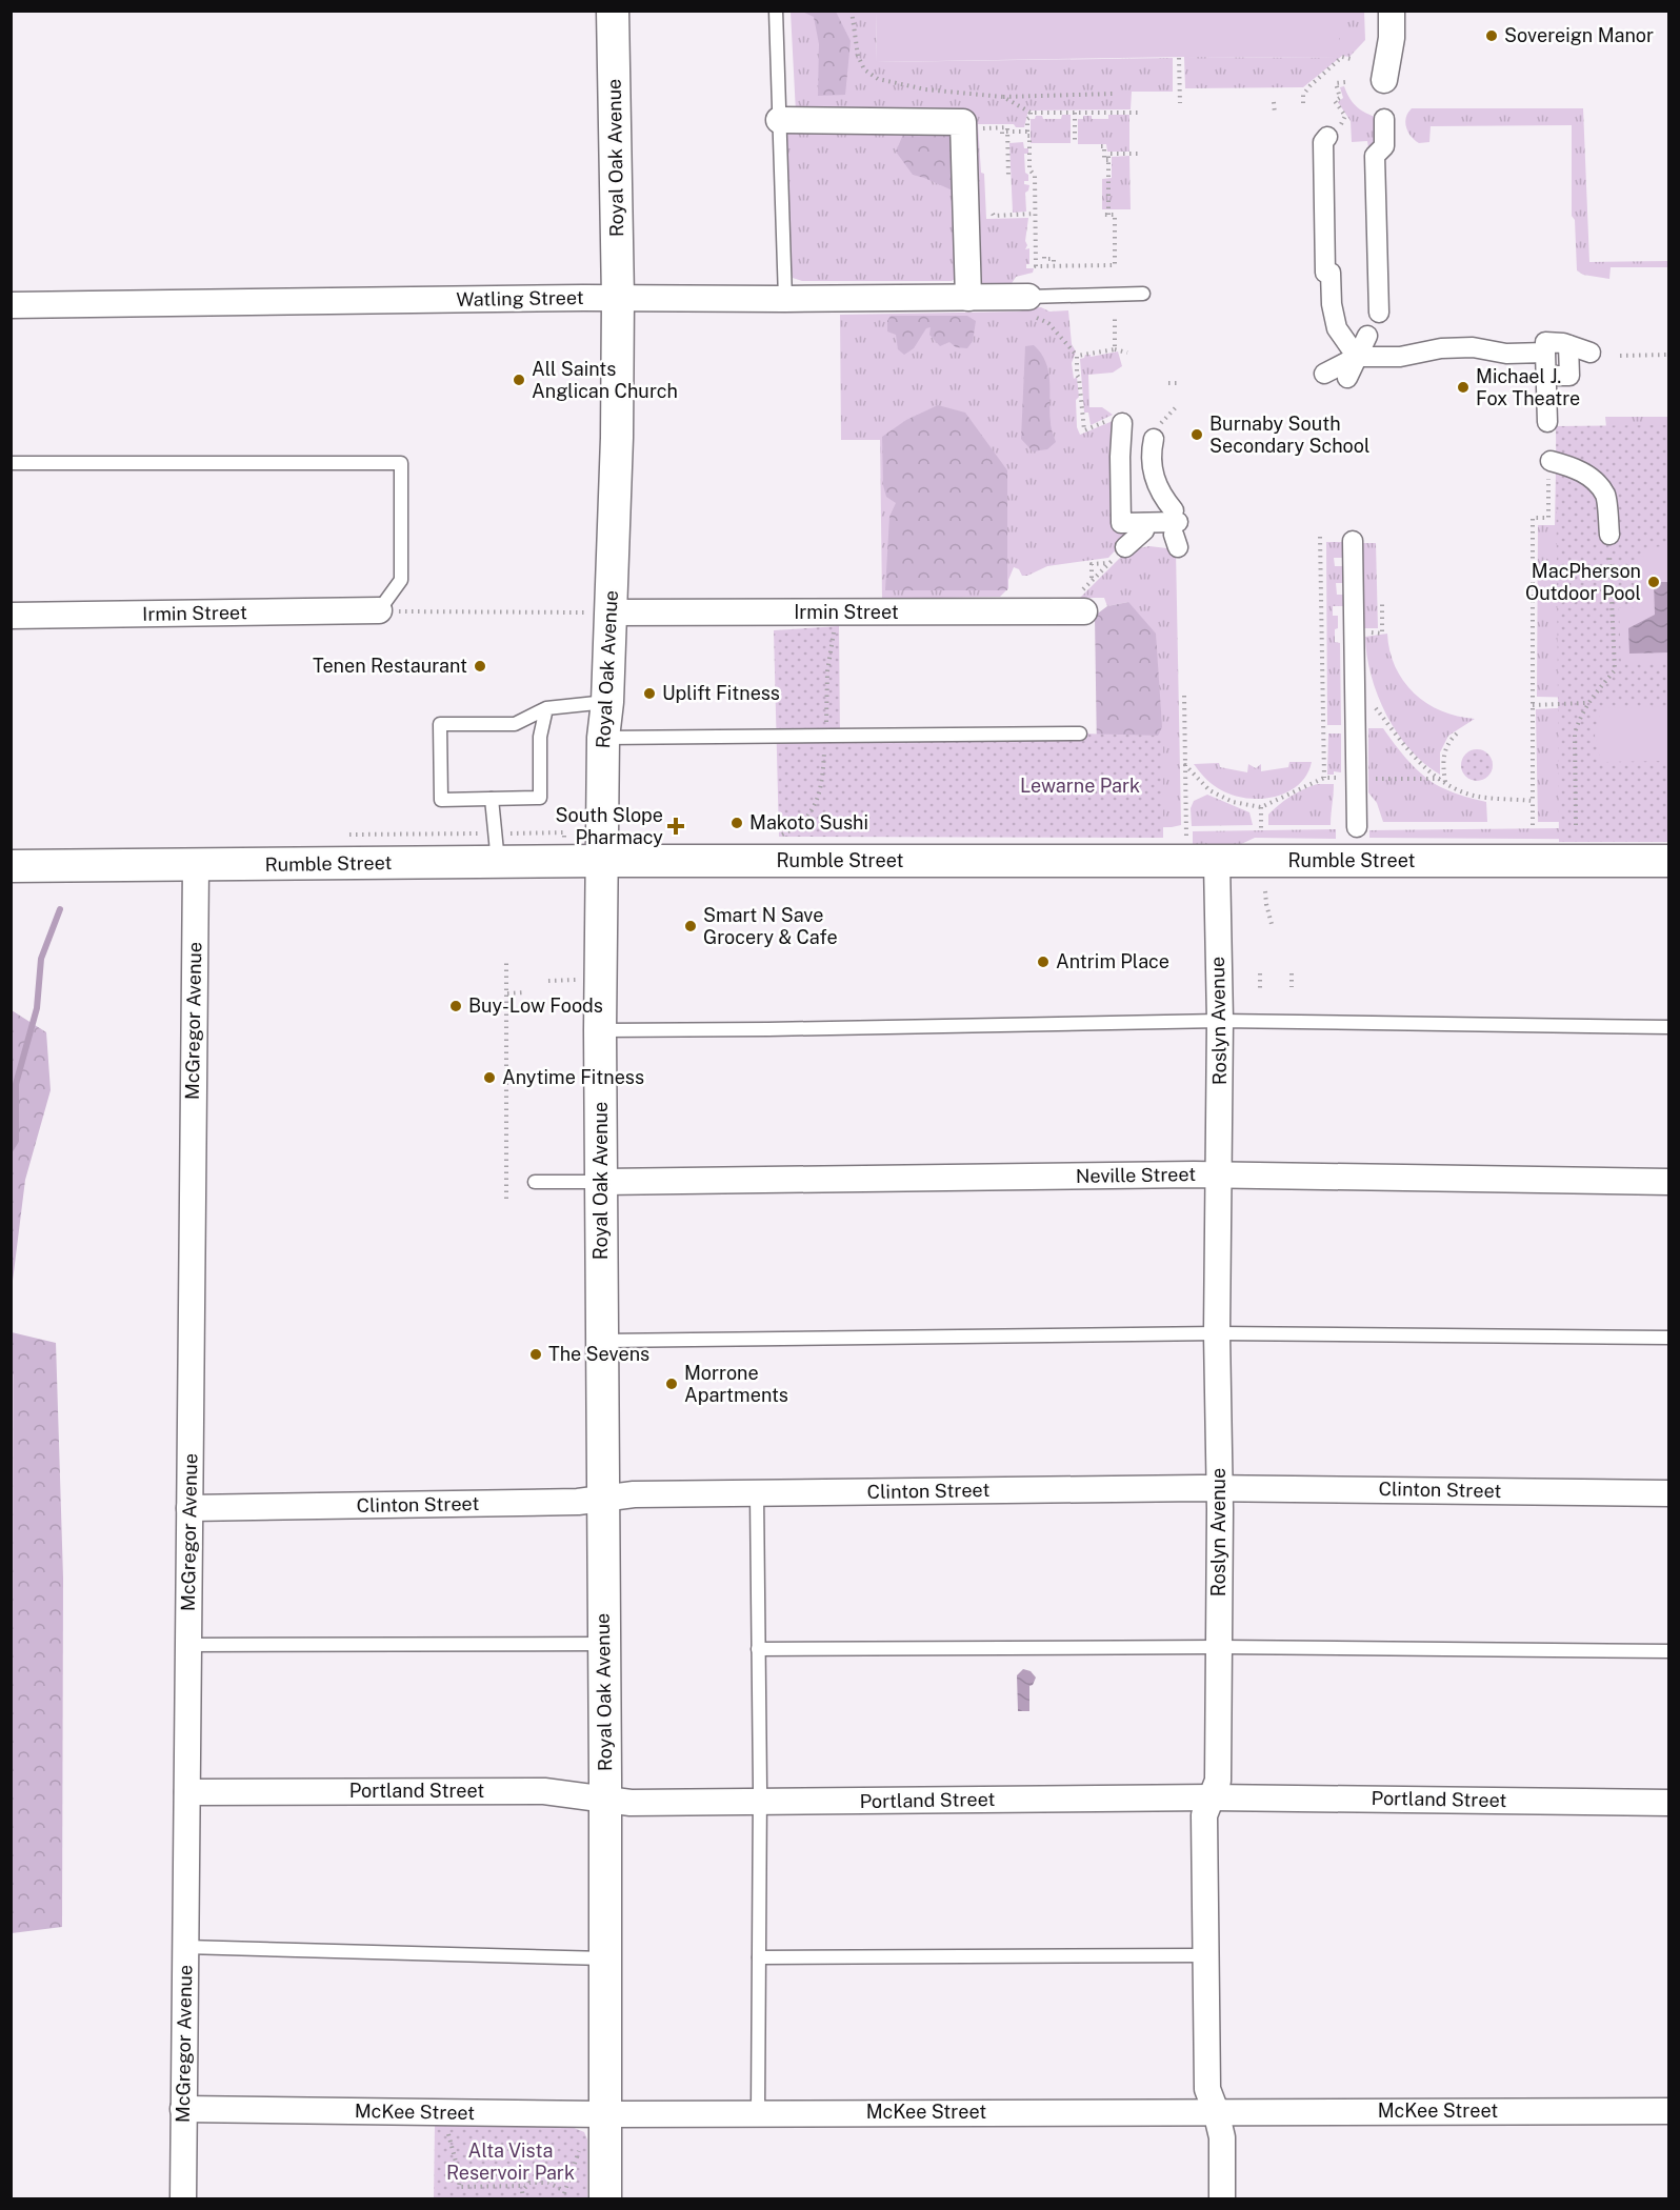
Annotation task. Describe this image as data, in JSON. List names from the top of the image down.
{
  "streets": {
    "street": [
      "Royal Oak Avenue",
      "Watling Street",
      "Irmin Street",
      "Rumble Street",
      "McGregor Avenue",
      "Roslyn Avenue",
      "Neville Street",
      "Clinton Street",
      "Portland Street",
      "McKee Street"
    ]
  },
  "crossings": [
    ["Royal Oak Avenue", "Watling Street"],
    ["Royal Oak Avenue", "Irmin Street"],
    ["Royal Oak Avenue", "Rumble Street"],
    ["Royal Oak Avenue", "Neville Street"],
    ["Royal Oak Avenue", "Clinton Street"],
    ["Royal Oak Avenue", "Portland Street"],
    ["Royal Oak Avenue", "McKee Street"],
    ["Rumble Street", "McGregor Avenue"],
    ["Rumble Street", "Roslyn Avenue"],
    ["McGregor Avenue", "Clinton Street"],
    ["McGregor Avenue", "Portland Street"],
    ["McGregor Avenue", "McKee Street"],
    ["Roslyn Avenue", "Neville Street"],
    ["Roslyn Avenue", "Clinton Street"],
    ["Roslyn Avenue", "Portland Street"],
    ["Roslyn Avenue", "McKee Street"]
  ],
  "parks": ["Lewarne Park", "Alta Vista Reservoir Park"],
  "places": {
    "other": [
      "Sovereign Manor",
      "All Saints Anglican Church",
      "Michael J. Fox Theatre",
      "Burnaby South Secondary School",
      "MacPherson Outdoor Pool",
      "Tenen Restaurant",
      "Uplift Fitness",
      "Makoto Sushi",
      "Smart N Save Grocery & Cafe",
      "Antrim Place",
      "Buy-Low Foods",
      "Anytime Fitness",
      "The Sevens",
      "Morrone Apartments"
    ],
    "health": ["South Slope Pharmacy"]
  }
}
